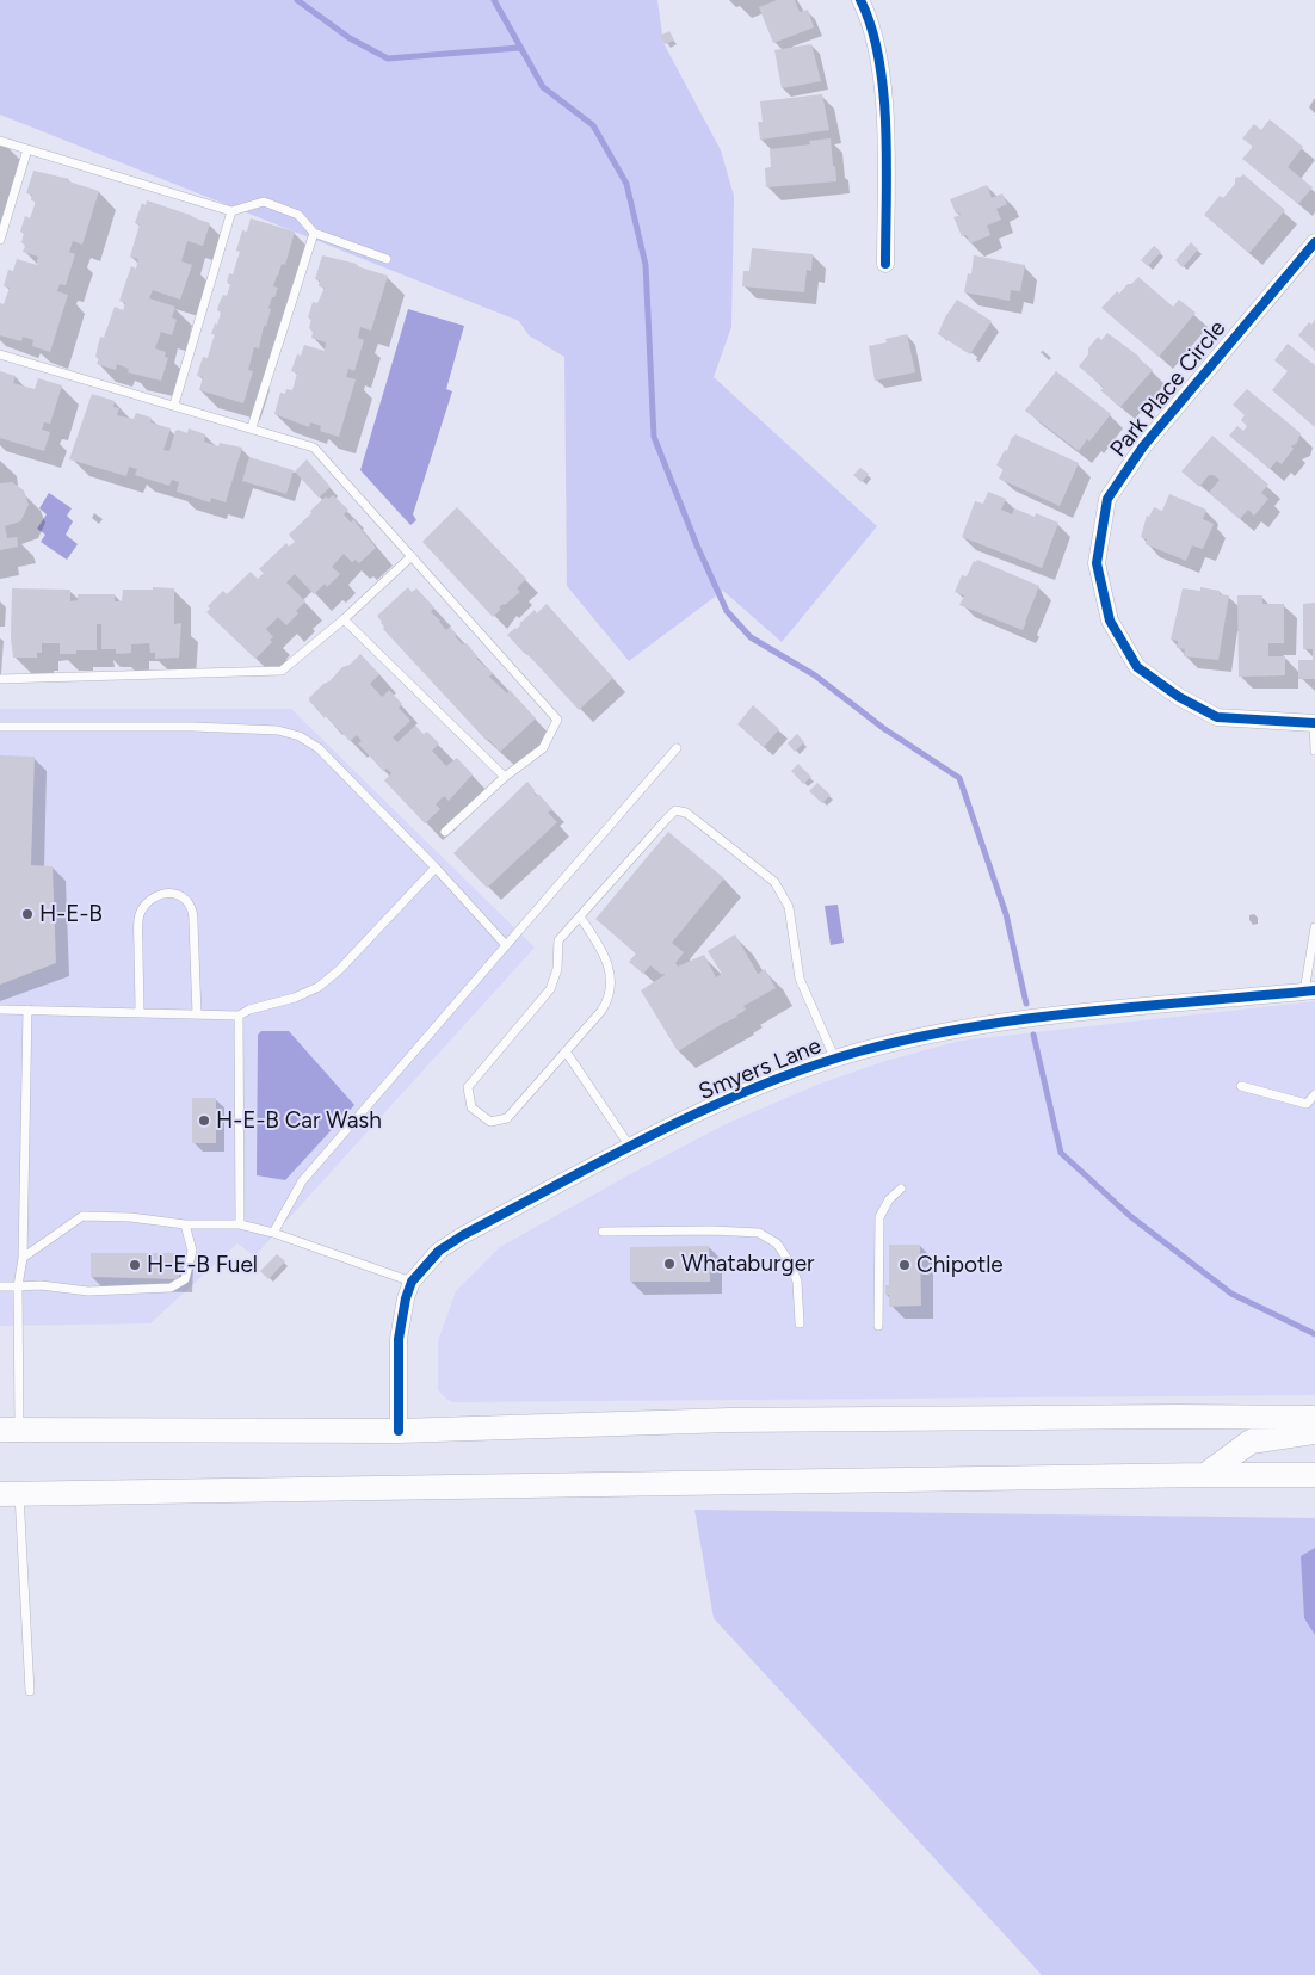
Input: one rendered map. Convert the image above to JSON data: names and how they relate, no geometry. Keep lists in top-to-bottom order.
{
  "streets": {
    "street": ["Park Place Circle", "Smyers Lane"]
  },
  "places": [
    "H-E-B",
    "H-E-B Car Wash",
    "Whataburger",
    "H-E-B Fuel",
    "Chipotle"
  ]
}
